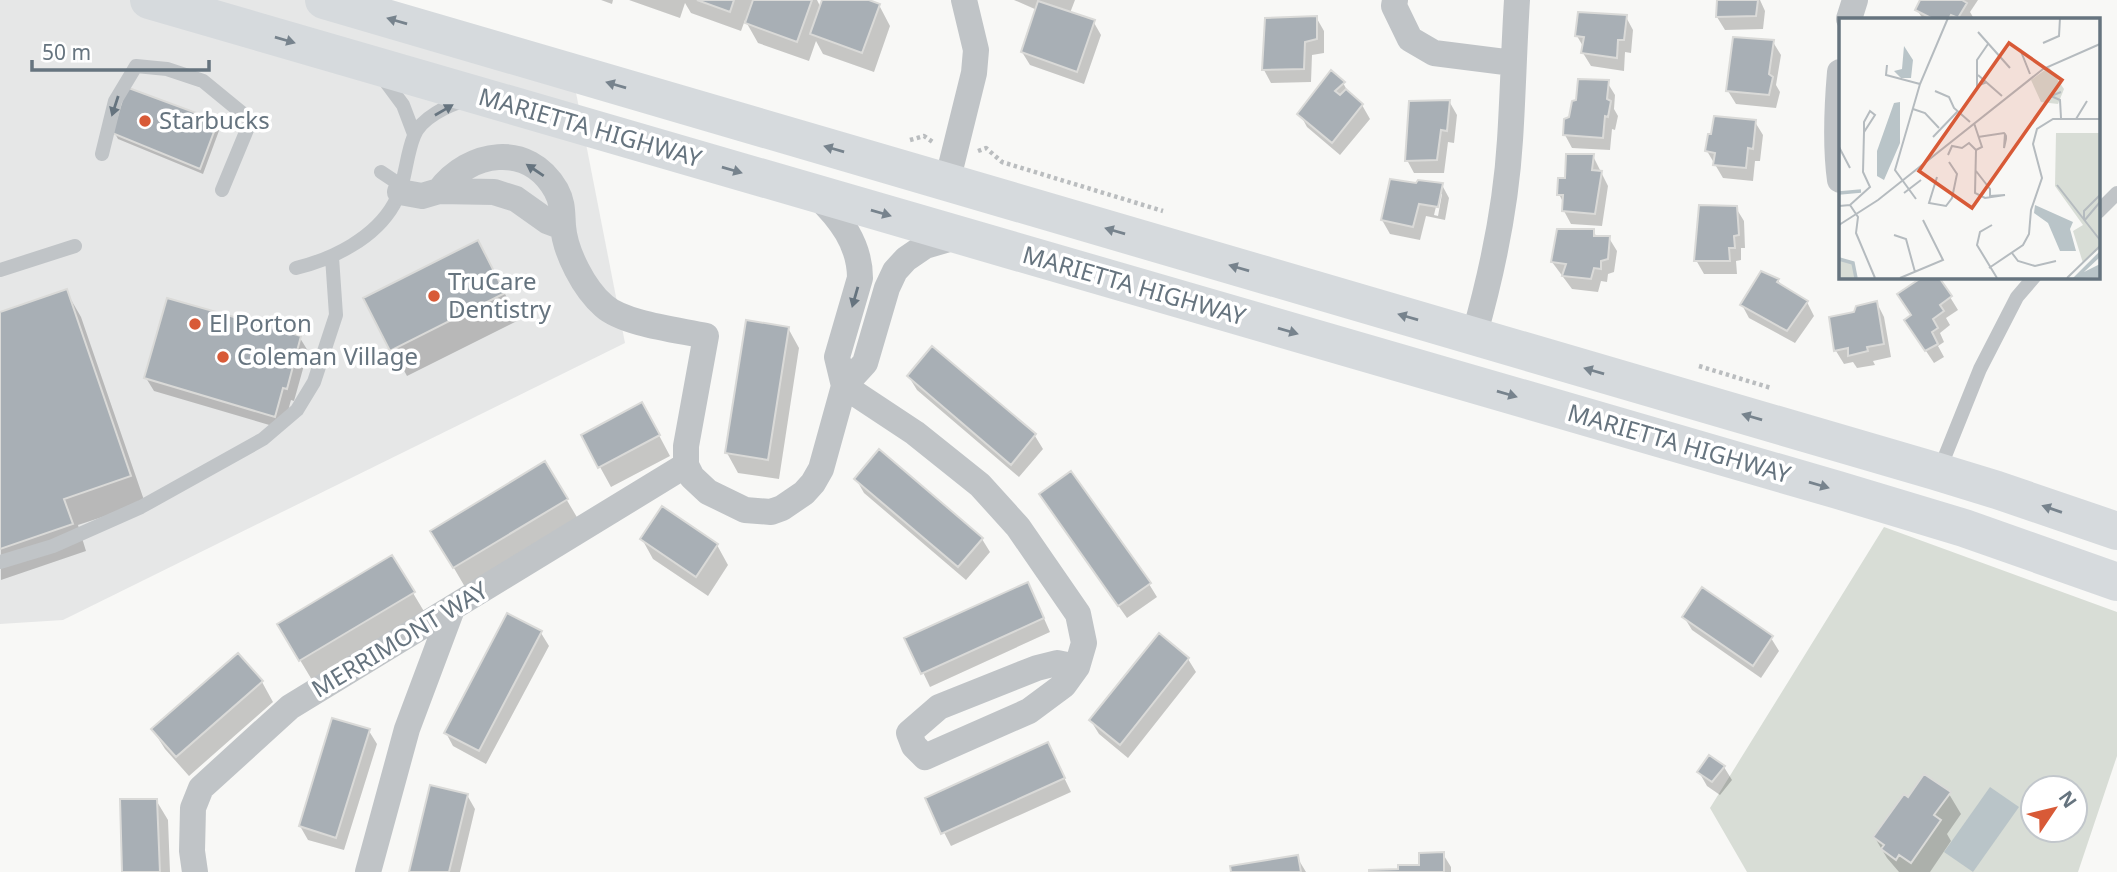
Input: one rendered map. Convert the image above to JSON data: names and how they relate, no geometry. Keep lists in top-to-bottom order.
{
  "streets": {
    "highway": ["MARIETTA HIGHWAY"],
    "street": ["MERRIMONT WAY"]
  },
  "places": [
    "Starbucks",
    "TruCare Dentistry",
    "El Porton",
    "Coleman Village"
  ],
  "scale_bar": "50 m",
  "north": "top right"
}
